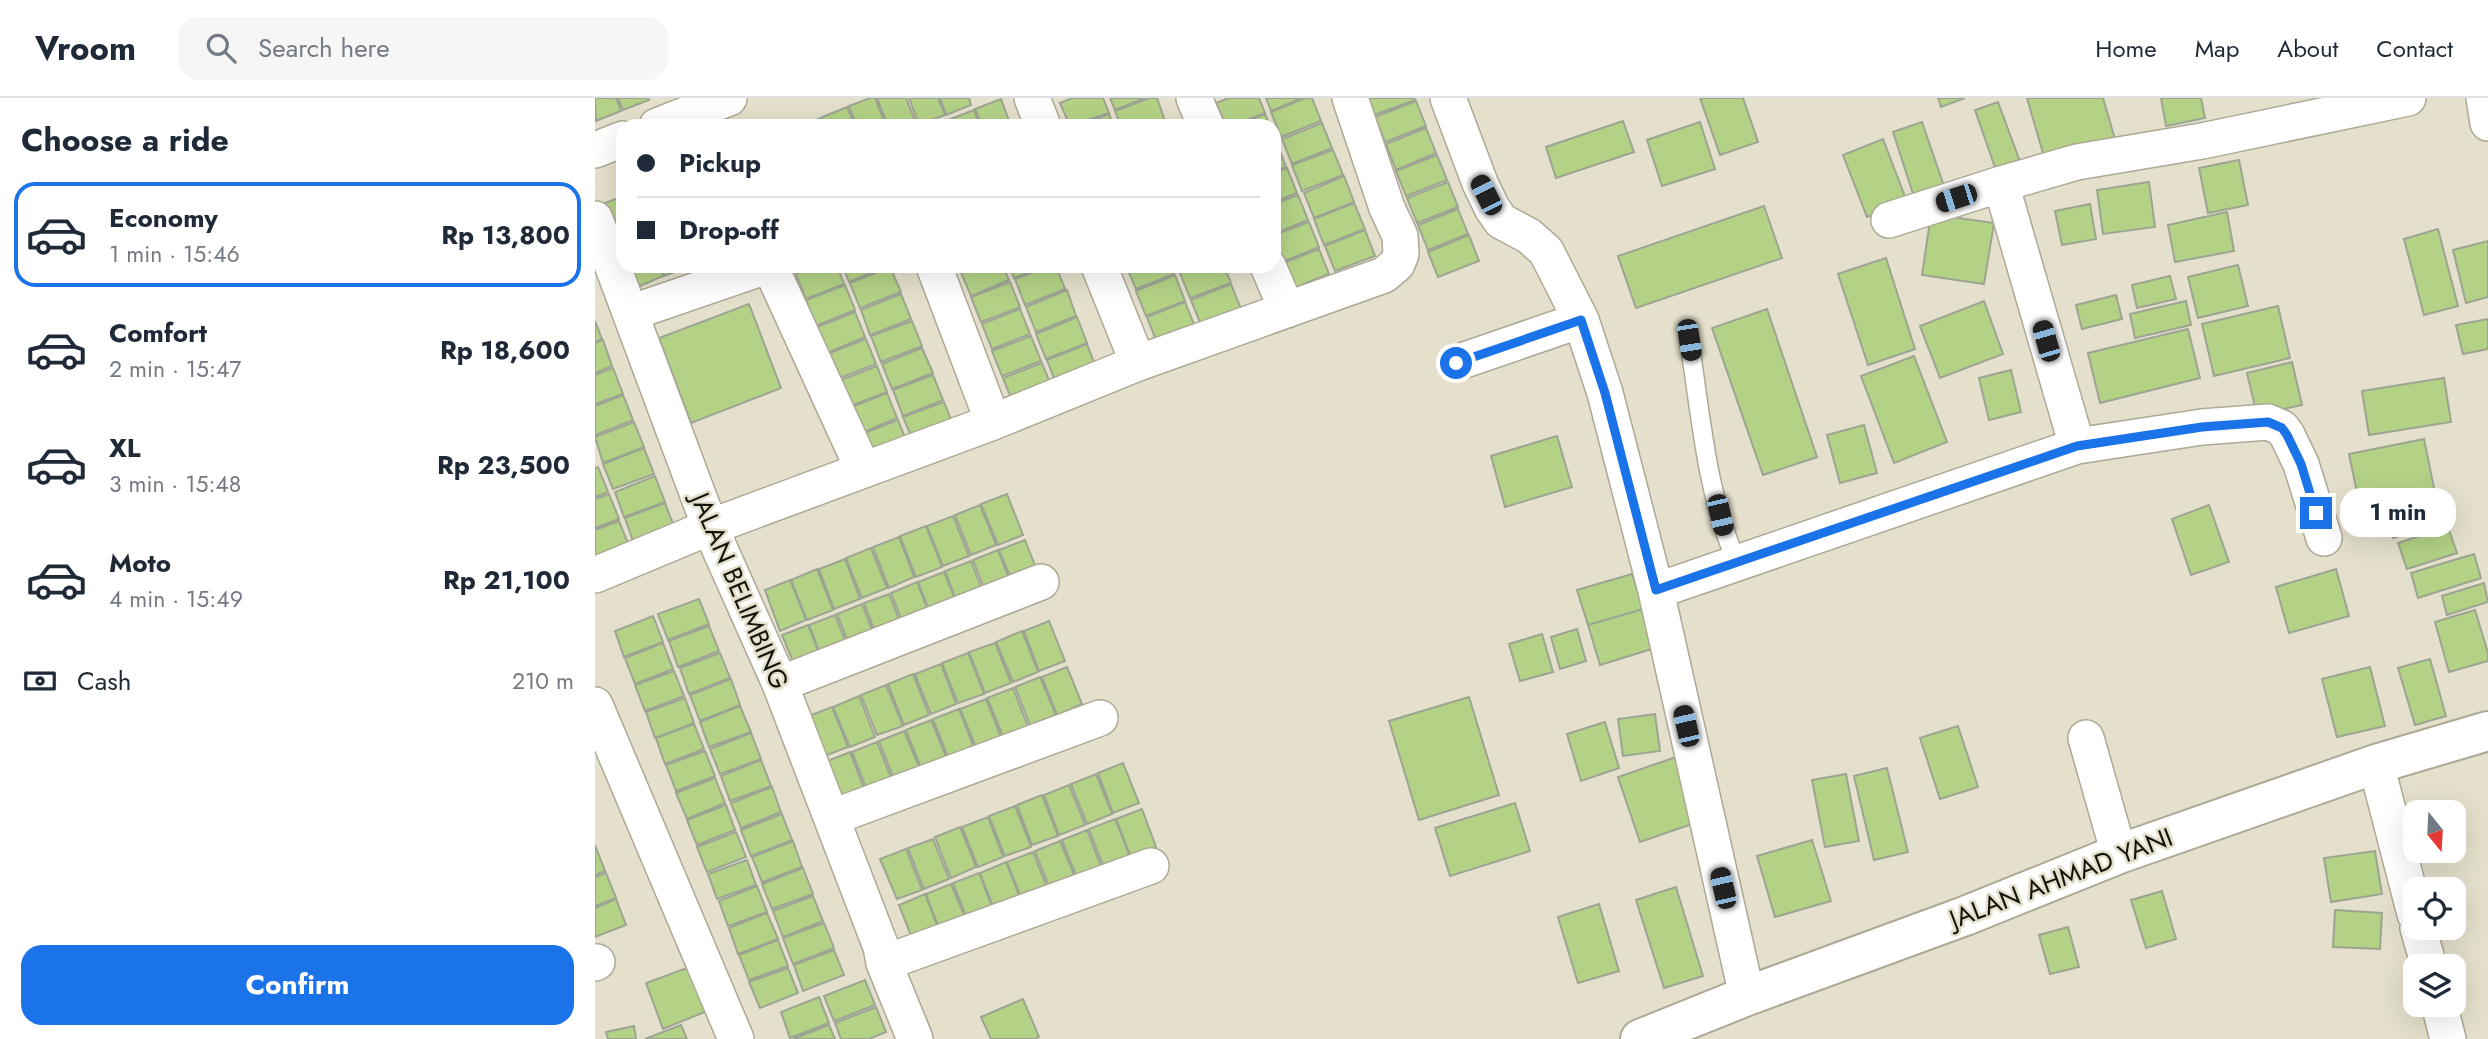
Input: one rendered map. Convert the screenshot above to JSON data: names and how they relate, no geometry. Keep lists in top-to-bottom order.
{
  "streets": {
    "street": ["JALAN BELIMBING", "JALAN AHMAD YANI"]
  },
  "north": "bottom",
  "page": {
    "header": "Vroom",
    "search": "Search here",
    "nav": [
      "Home",
      "Map",
      "About",
      "Contact"
    ],
    "heading": "Choose a ride",
    "banner": ["Pickup", "Drop-off"],
    "list": [
      {
        "name": "Economy",
        "note": "1 min · 15:46",
        "value": "Rp 13,800"
      },
      {
        "name": "Comfort",
        "note": "2 min · 15:47",
        "value": "Rp 18,600"
      },
      {
        "name": "XL",
        "note": "3 min · 15:48",
        "value": "Rp 23,500"
      },
      {
        "name": "Moto",
        "note": "4 min · 15:49",
        "value": "Rp 21,100"
      }
    ],
    "bubble": "1 min",
    "pay": ["Cash", "210 m"],
    "buttons": "Confirm"
  }
}
